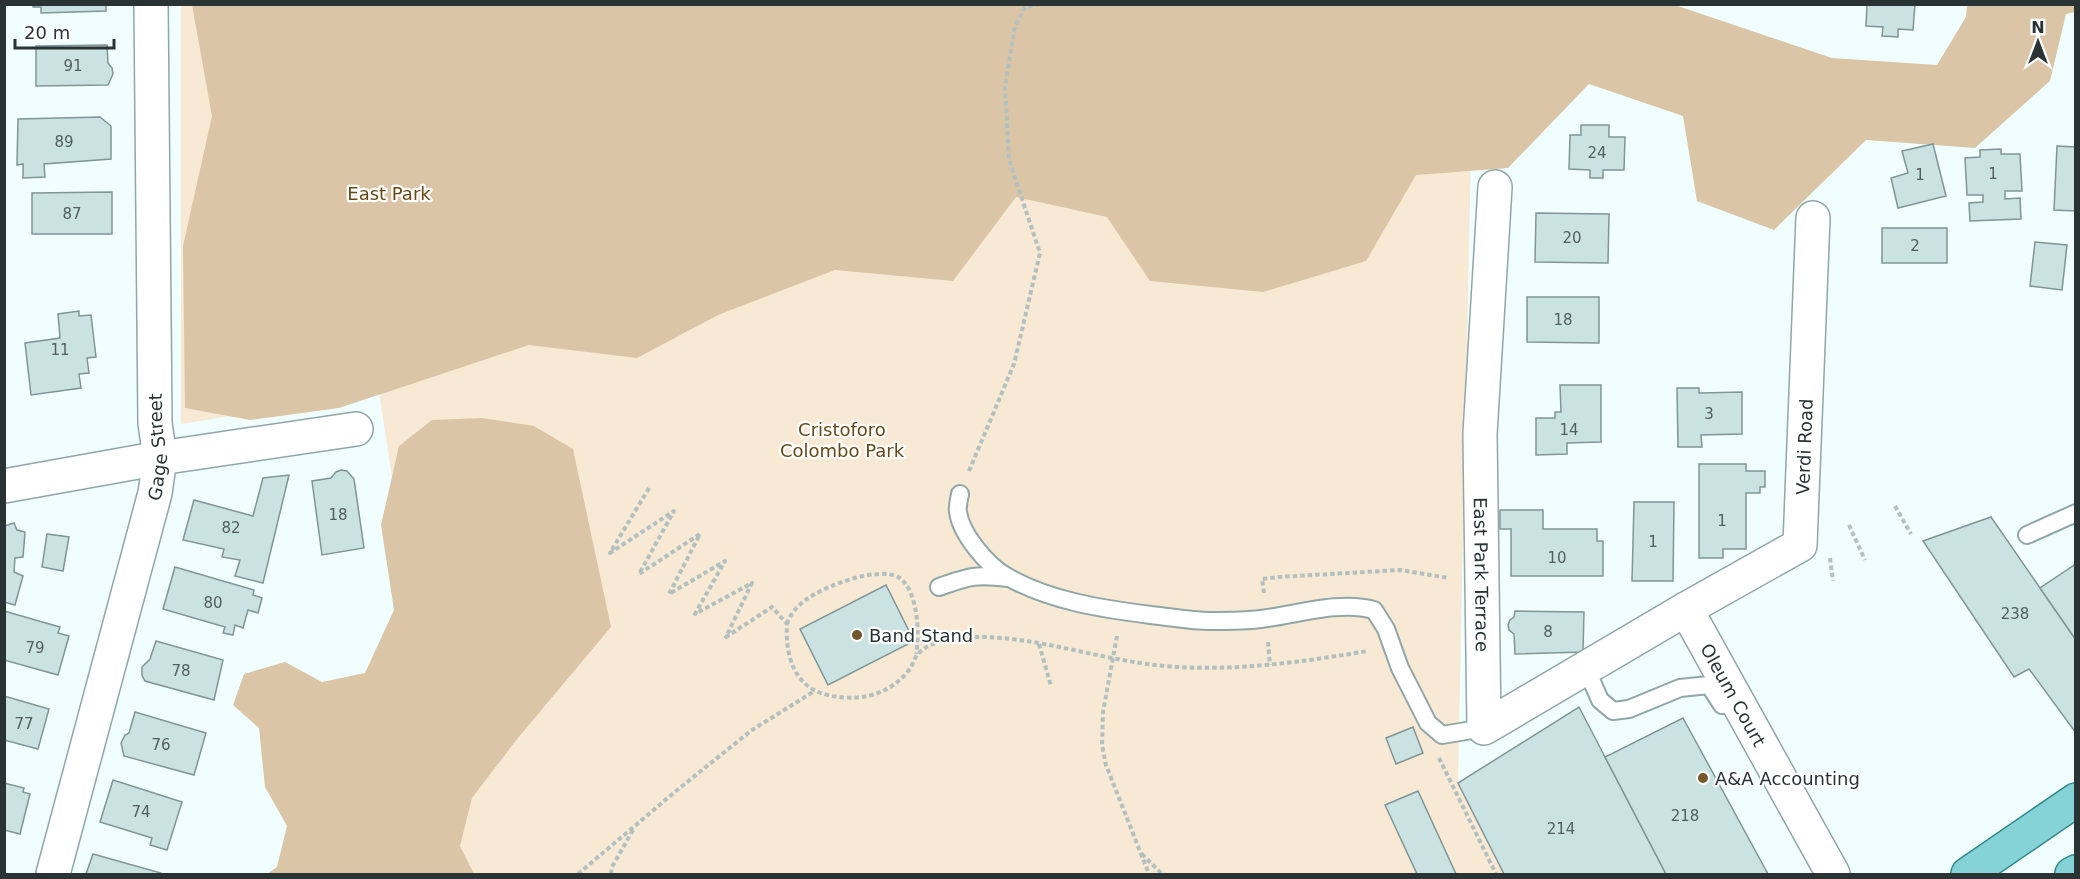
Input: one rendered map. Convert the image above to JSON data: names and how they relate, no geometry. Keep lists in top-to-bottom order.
{
  "streets": {
    "street": [
      "Gage Street",
      "Verdi Road",
      "East Park Terrace",
      "Oleum Court"
    ]
  },
  "crossings": [
    ["Verdi Road", "Oleum Court"]
  ],
  "parks": ["East Park", "Cristoforo Colombo Park"],
  "places": ["Band Stand", "A&A Accounting"],
  "house_numbers": [
    "91",
    "89",
    "24",
    "1",
    "1",
    "87",
    "20",
    "2",
    "18",
    "11",
    "3",
    "14",
    "18",
    "1",
    "82",
    "1",
    "10",
    "80",
    "238",
    "8",
    "79",
    "78",
    "77",
    "76",
    "74",
    "218",
    "214"
  ],
  "scale_bar": "20 m",
  "north": "top"
}
